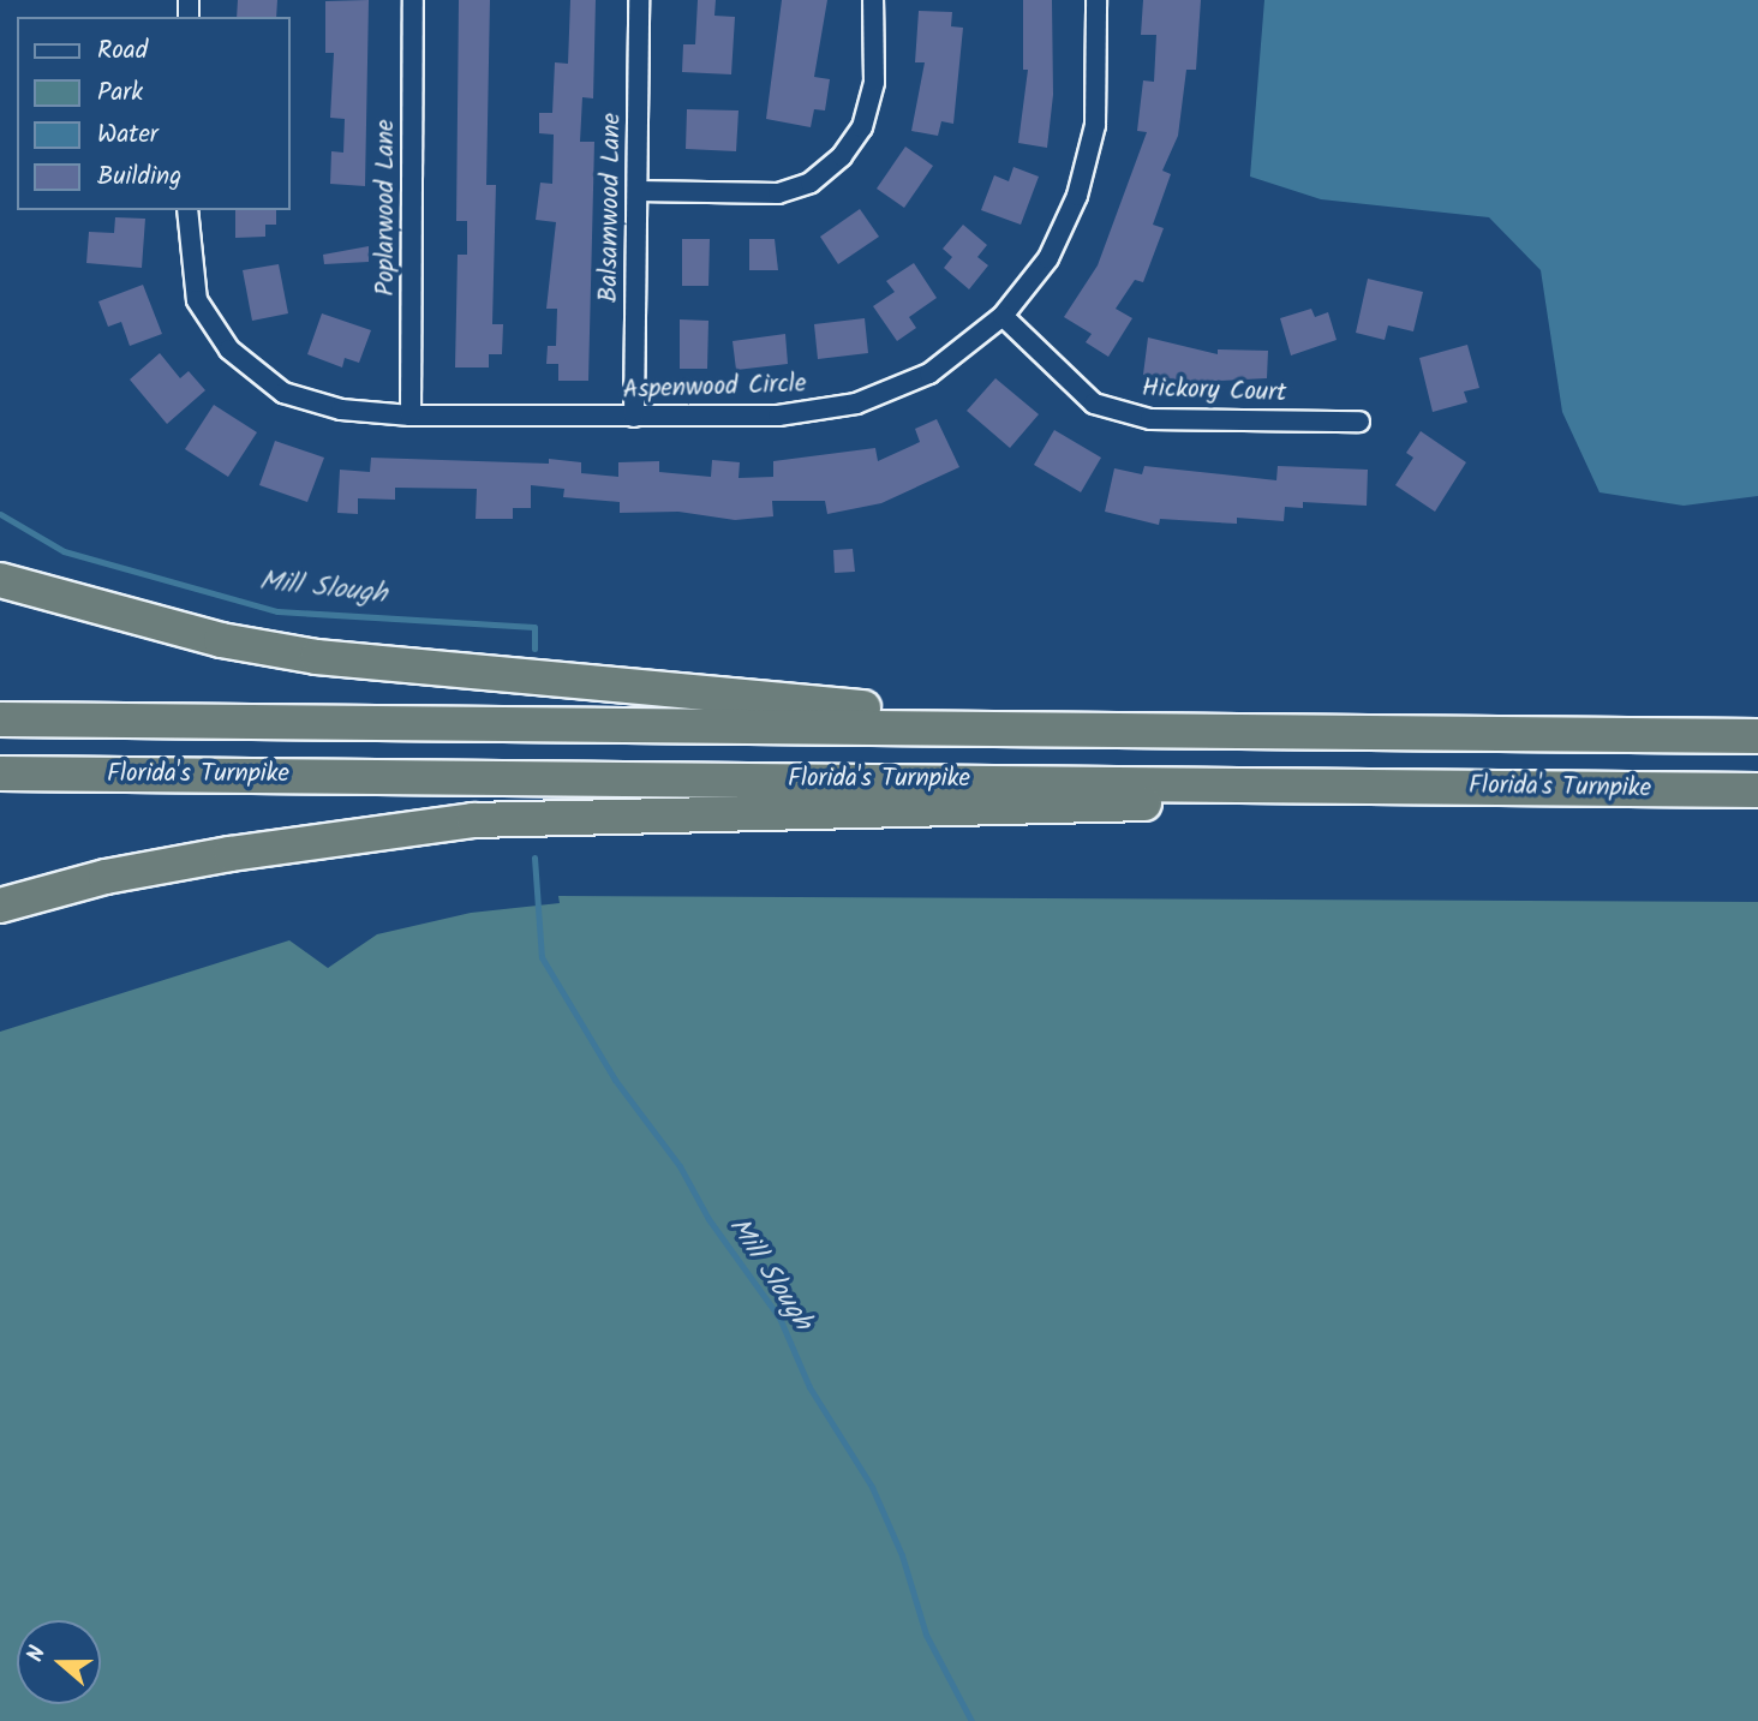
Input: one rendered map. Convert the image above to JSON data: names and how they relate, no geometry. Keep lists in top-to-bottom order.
{
  "streets": {
    "highway": ["Florida's Turnpike"],
    "street": [
      "Poplarwood Lane",
      "Balsamwood Lane",
      "Aspenwood Circle",
      "Hickory Court"
    ]
  },
  "crossings": [
    ["Poplarwood Lane", "Aspenwood Circle"],
    ["Balsamwood Lane", "Aspenwood Circle"],
    ["Aspenwood Circle", "Hickory Court"]
  ],
  "water": ["Mill Slough"],
  "legend": [
    "Road",
    "Park",
    "Water",
    "Building"
  ],
  "north": "left"
}
